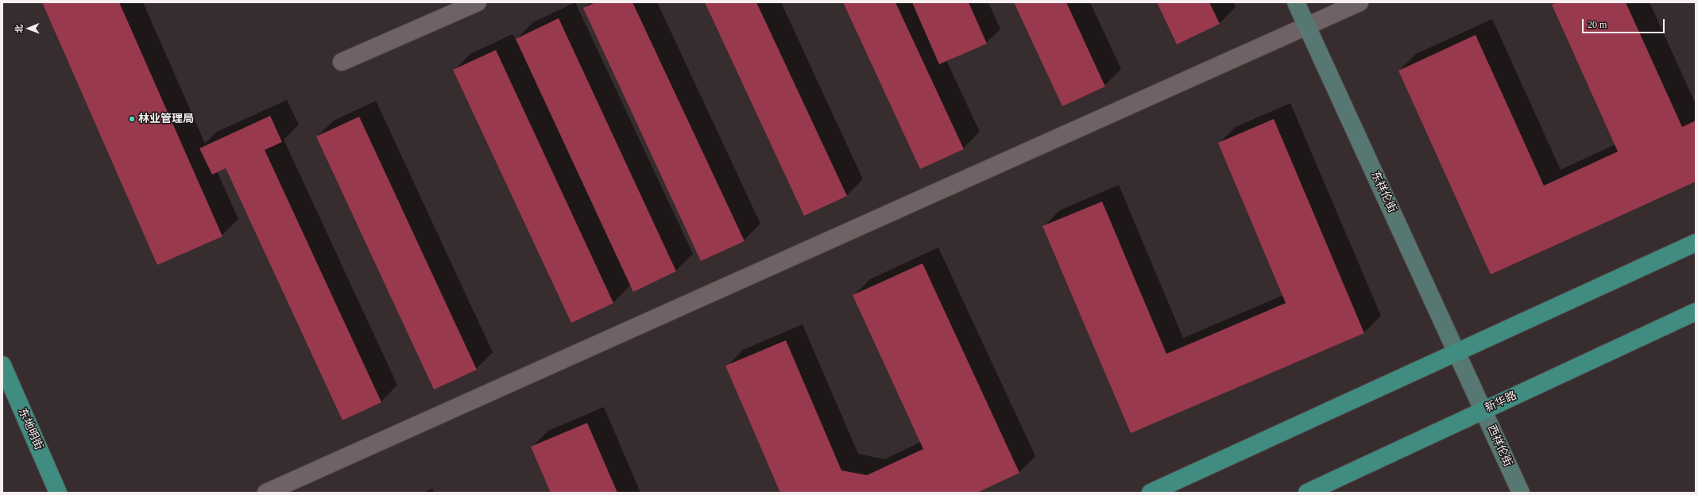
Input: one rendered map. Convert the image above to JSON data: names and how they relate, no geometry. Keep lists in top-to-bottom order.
{
  "streets": {
    "main road": ["新华路", "东地明街"],
    "street": ["东祥伦街", "西祥伦街"]
  },
  "crossings": [
    ["东祥伦街", "西祥伦街"],
    ["新华路", "西祥伦街"]
  ],
  "places": ["林业管理局"],
  "scale_bar": "20 m",
  "north": "left"
}
